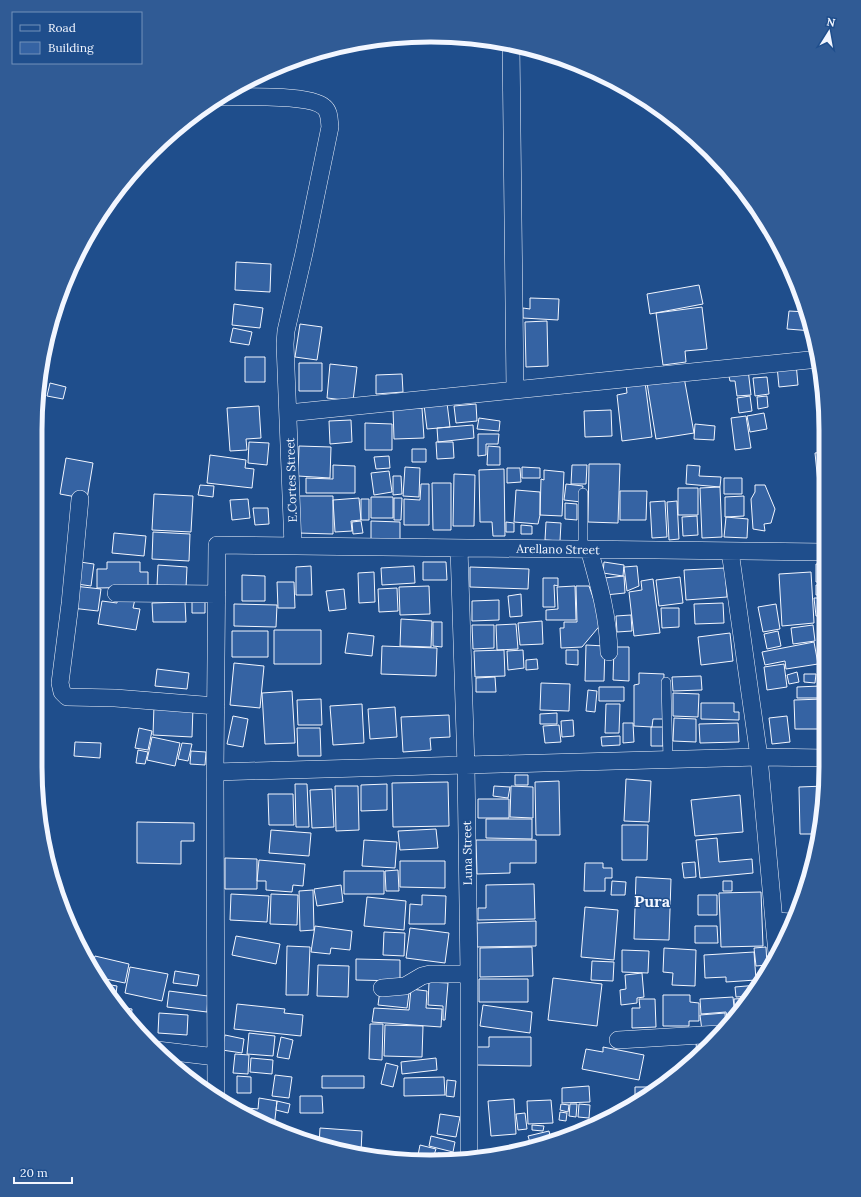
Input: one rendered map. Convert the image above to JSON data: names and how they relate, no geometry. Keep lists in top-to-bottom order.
{
  "streets": {
    "street": ["E.Cortes Street", "Arellano Street", "Luna Street"]
  },
  "crossings": [
    ["E.Cortes Street", "Arellano Street"],
    ["Arellano Street", "Luna Street"]
  ],
  "districts": ["Pura"],
  "legend": ["Road", "Building"],
  "scale_bar": "20 m",
  "north": "top"
}
